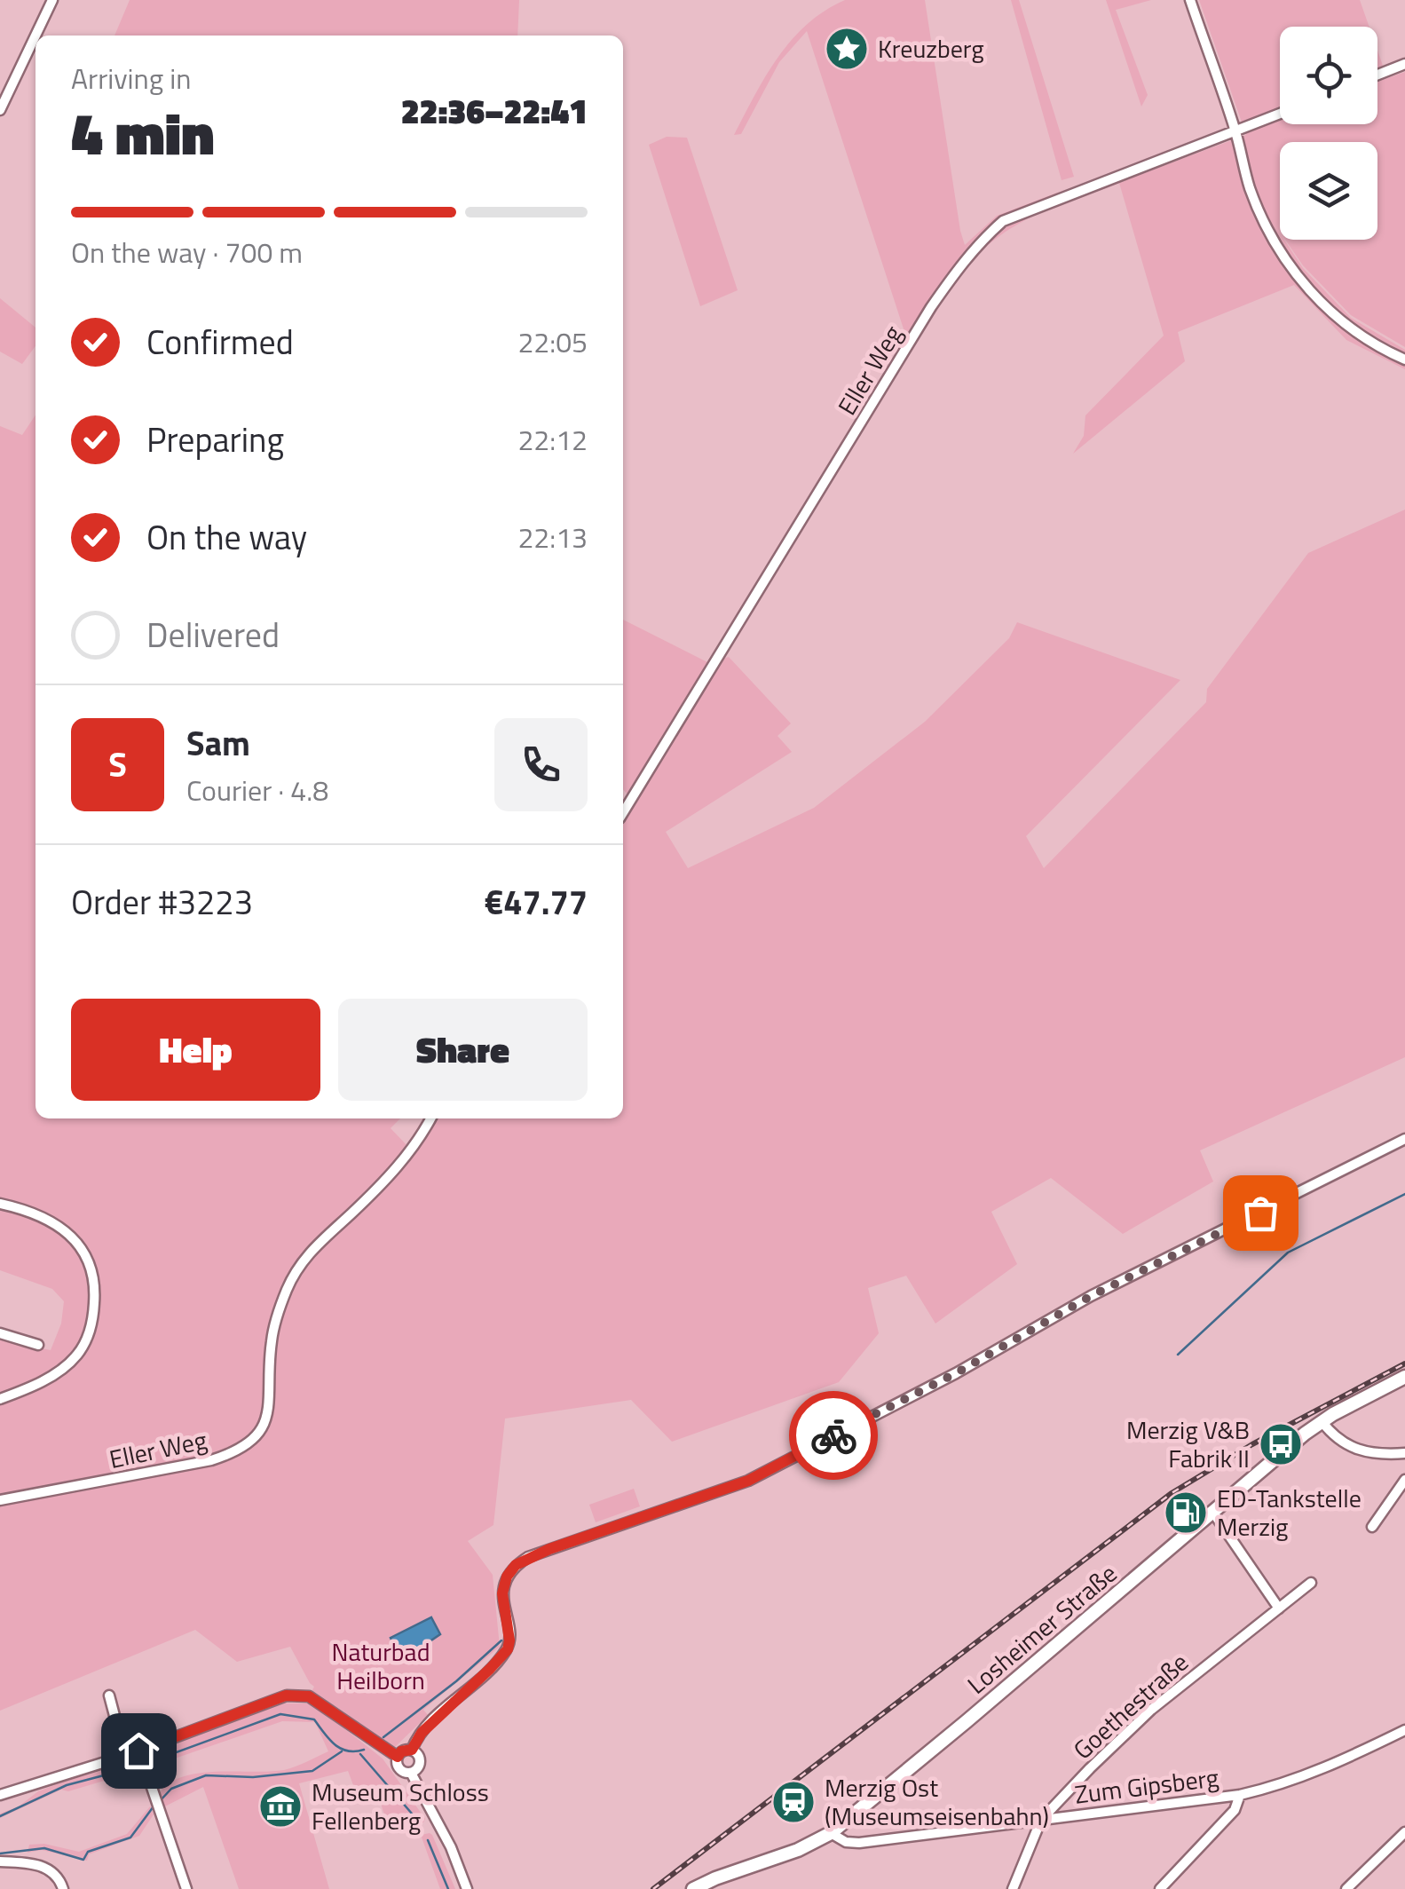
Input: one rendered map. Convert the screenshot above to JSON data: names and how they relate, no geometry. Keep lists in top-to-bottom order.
{
  "streets": {
    "main road": ["Losheimer Straße"],
    "street": ["Eller Weg", "Goethestraße", "Zum Gipsberg"]
  },
  "crossings": [
    ["Losheimer Straße", "Zum Gipsberg"],
    ["Goethestraße", "Zum Gipsberg"]
  ],
  "parks": ["Naturbad Heilborn"],
  "places": {
    "place": ["Kreuzberg"],
    "bus stop": ["Merzig V&B Fabrik II"],
    "fuel station": ["ED-Tankstelle Merzig"],
    "station": ["Merzig Ost (Museumseisenbahn)"],
    "museum": ["Museum Schloss Fellenberg"]
  },
  "page": {
    "heading": ["4 min", "Arriving in", "22:36–22:41"],
    "panel": [
      "Sam",
      "Courier · 4.8",
      "Order #3223",
      "€47.77"
    ],
    "bar": "On the way · 700 m",
    "list": [
      ["Confirmed", "22:05"],
      ["Preparing", "22:12"],
      ["On the way", "22:13"],
      "Delivered"
    ],
    "round": "S",
    "buttons": ["Help", "Share"]
  }
}
